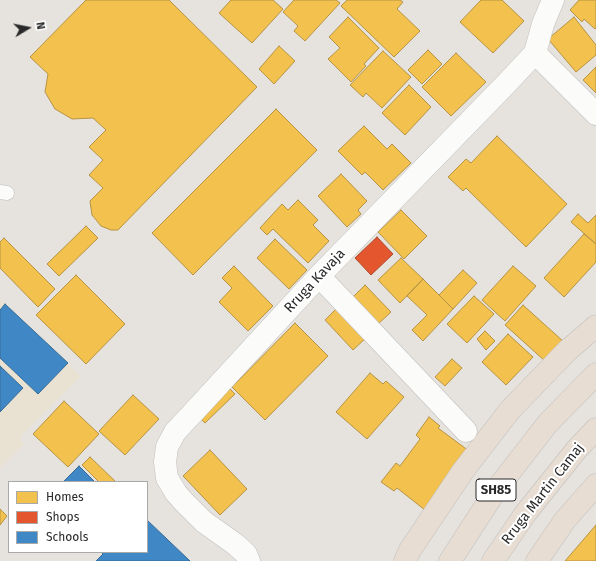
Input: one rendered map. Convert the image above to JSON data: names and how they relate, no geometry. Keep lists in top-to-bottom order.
{
  "streets": {
    "highway": ["SH85", "Rruga Martin Camaj"],
    "street": ["Rruga Kavaja"]
  },
  "legend": ["Homes", "Shops", "Schools"],
  "north": "right"
}
